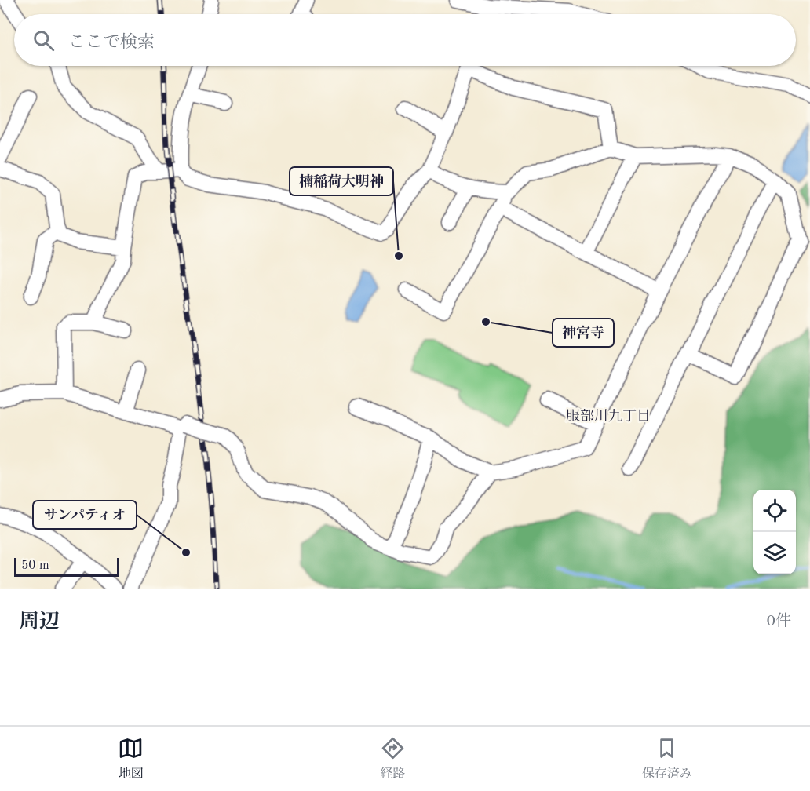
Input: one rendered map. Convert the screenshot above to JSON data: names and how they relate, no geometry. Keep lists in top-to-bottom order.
{
  "districts": ["服部川九丁目"],
  "places": ["楠稲荷大明神", "神宮寺", "サンパティオ"],
  "scale_bar": "50 m",
  "page": {
    "search": "ここで検索",
    "scale": "50 m",
    "heading": ["周辺", "0件"],
    "nav": ["地図", "経路", "保存済み"]
  }
}
